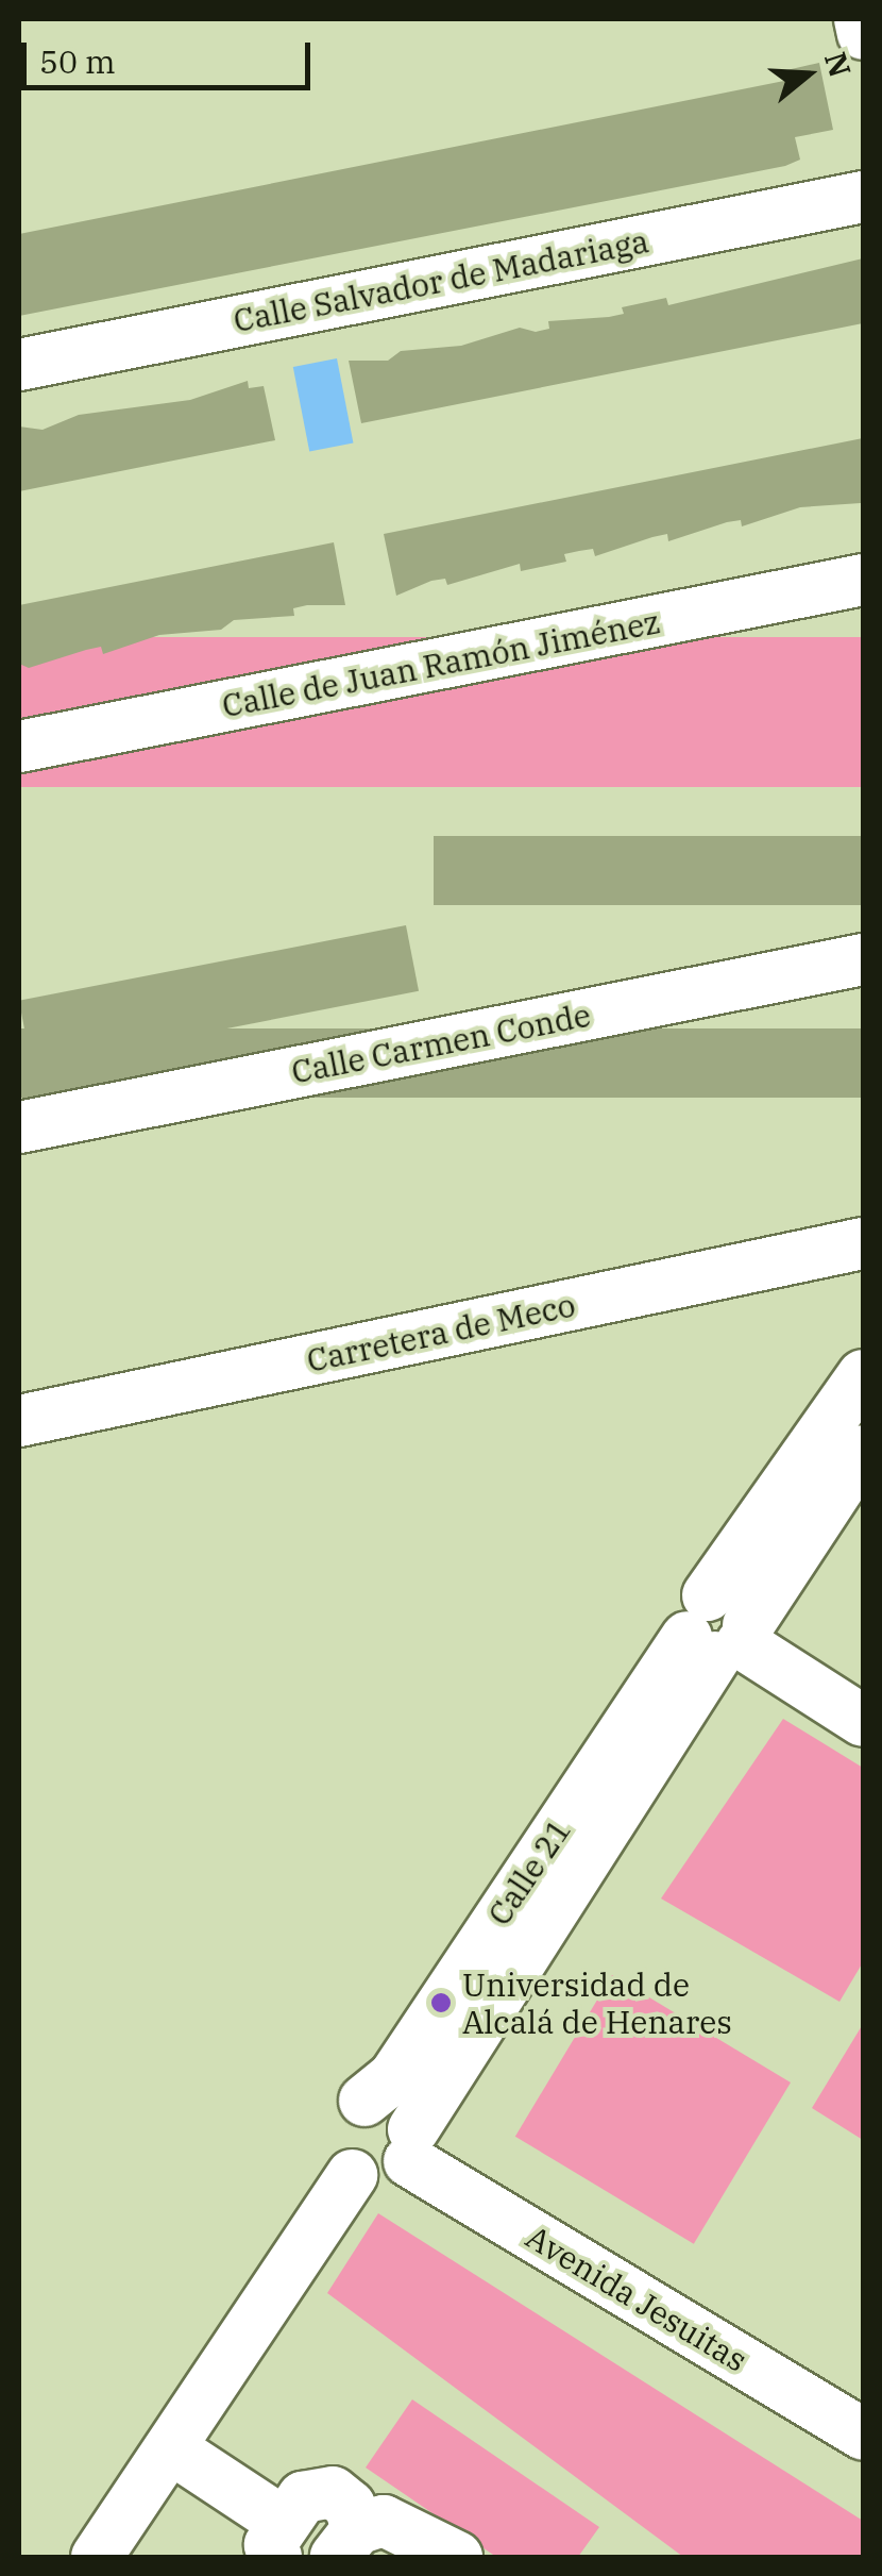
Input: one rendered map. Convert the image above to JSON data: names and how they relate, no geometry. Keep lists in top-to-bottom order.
{
  "streets": {
    "street": [
      "Calle Salvador de Madariaga",
      "Calle de Juan Ramón Jiménez",
      "Calle Carmen Conde",
      "Carretera de Meco",
      "Calle 21",
      "Avenida Jesuitas"
    ]
  },
  "crossings": [
    ["Calle 21", "Avenida Jesuitas"]
  ],
  "places": ["Universidad de Alcalá de Henares"],
  "scale_bar": "50 m",
  "north": "right"
}
